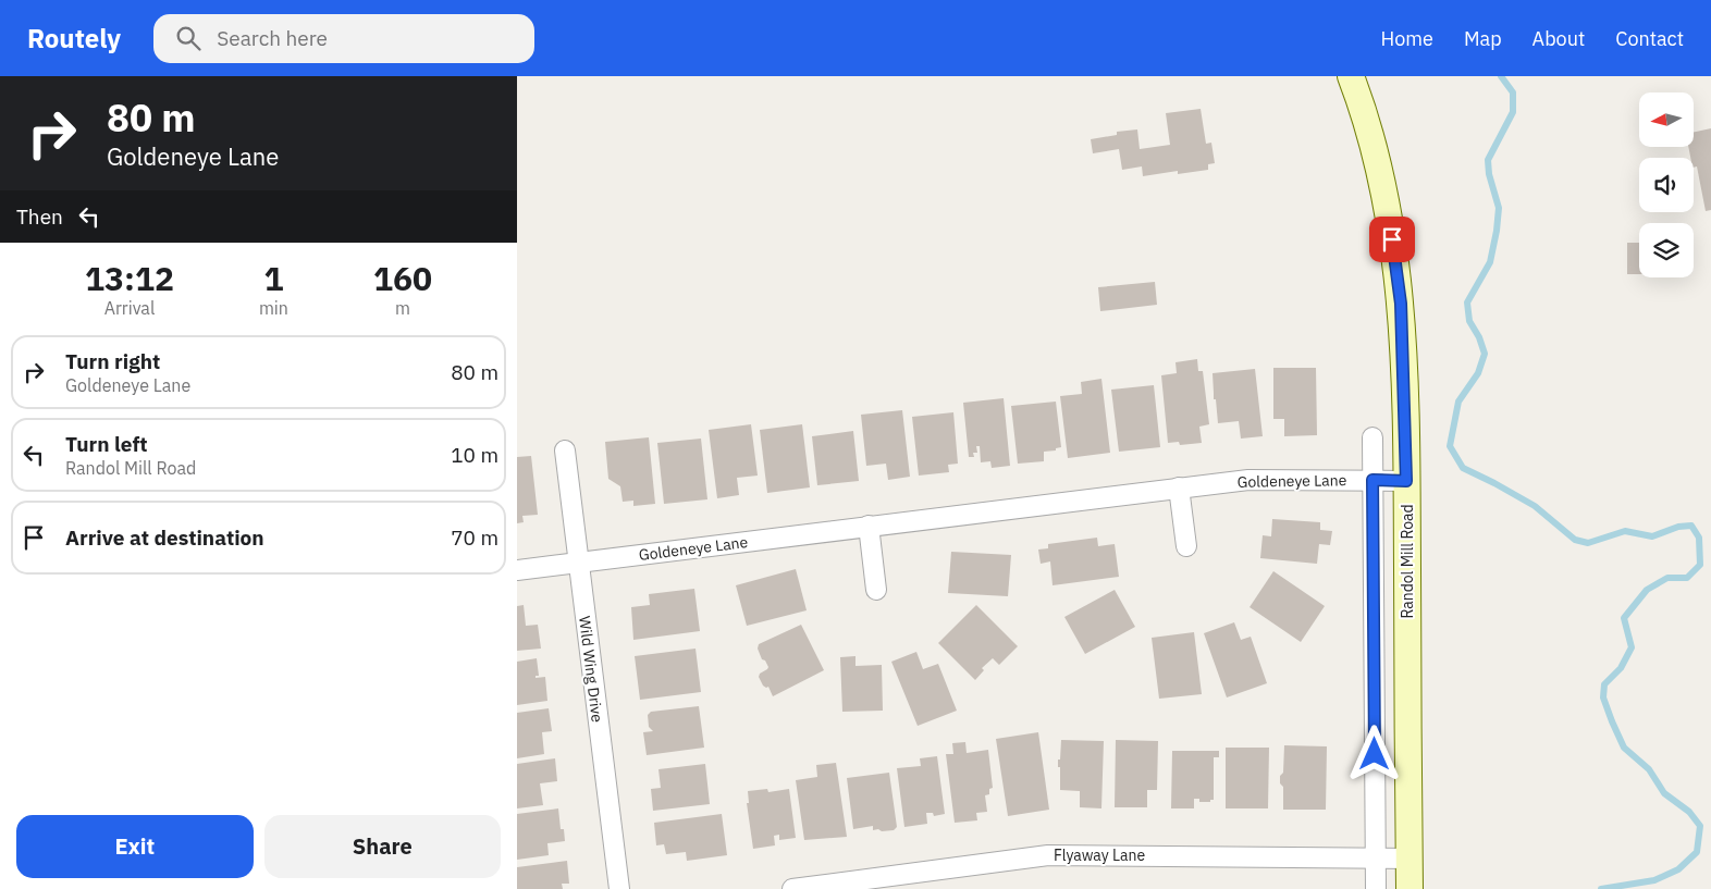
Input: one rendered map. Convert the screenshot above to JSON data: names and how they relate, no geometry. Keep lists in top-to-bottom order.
{
  "streets": {
    "main road": ["Randol Mill Road"],
    "street": ["Goldeneye Lane", "Wild Wing Drive", "Flyaway Lane"]
  },
  "crossings": [
    ["Goldeneye Lane", "Randol Mill Road"],
    ["Goldeneye Lane", "Wild Wing Drive"],
    ["Randol Mill Road", "Flyaway Lane"]
  ],
  "north": "left",
  "page": {
    "header": "Routely",
    "search": "Search here",
    "nav": [
      "Home",
      "Map",
      "About",
      "Contact"
    ],
    "turn": ["80 m", "Goldeneye Lane"],
    "then": "Then",
    "eta": [
      "13:12",
      "Arrival",
      "1",
      "min",
      "160",
      "m"
    ],
    "list": [
      {
        "name": "Turn right",
        "note": "Goldeneye Lane",
        "value": "80 m"
      },
      {
        "name": "Turn left",
        "note": "Randol Mill Road",
        "value": "10 m"
      },
      {
        "name": "Arrive at destination",
        "value": "70 m"
      }
    ],
    "buttons": ["Exit", "Share"]
  }
}
